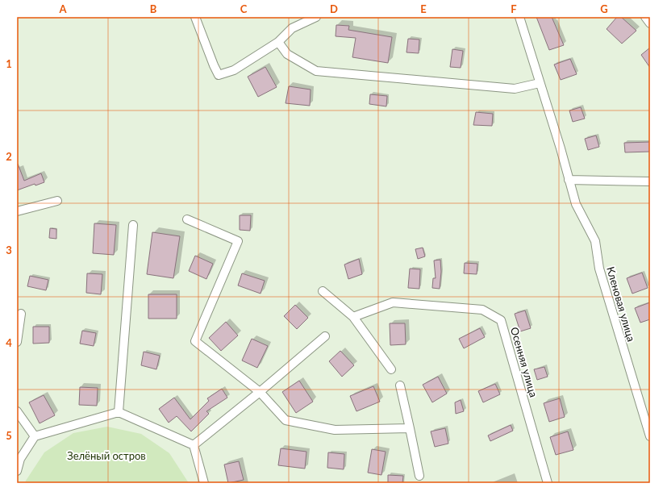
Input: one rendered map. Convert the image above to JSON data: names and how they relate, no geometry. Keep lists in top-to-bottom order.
{
  "streets": {
    "street": ["Кленовая улица", "Осенняя улица"]
  },
  "parks": ["Зелёный остров"],
  "grid": {
    "columns": [
      "A",
      "B",
      "C",
      "D",
      "E",
      "F",
      "G"
    ],
    "rows": [
      "1",
      "2",
      "3",
      "4",
      "5"
    ]
  }
}
